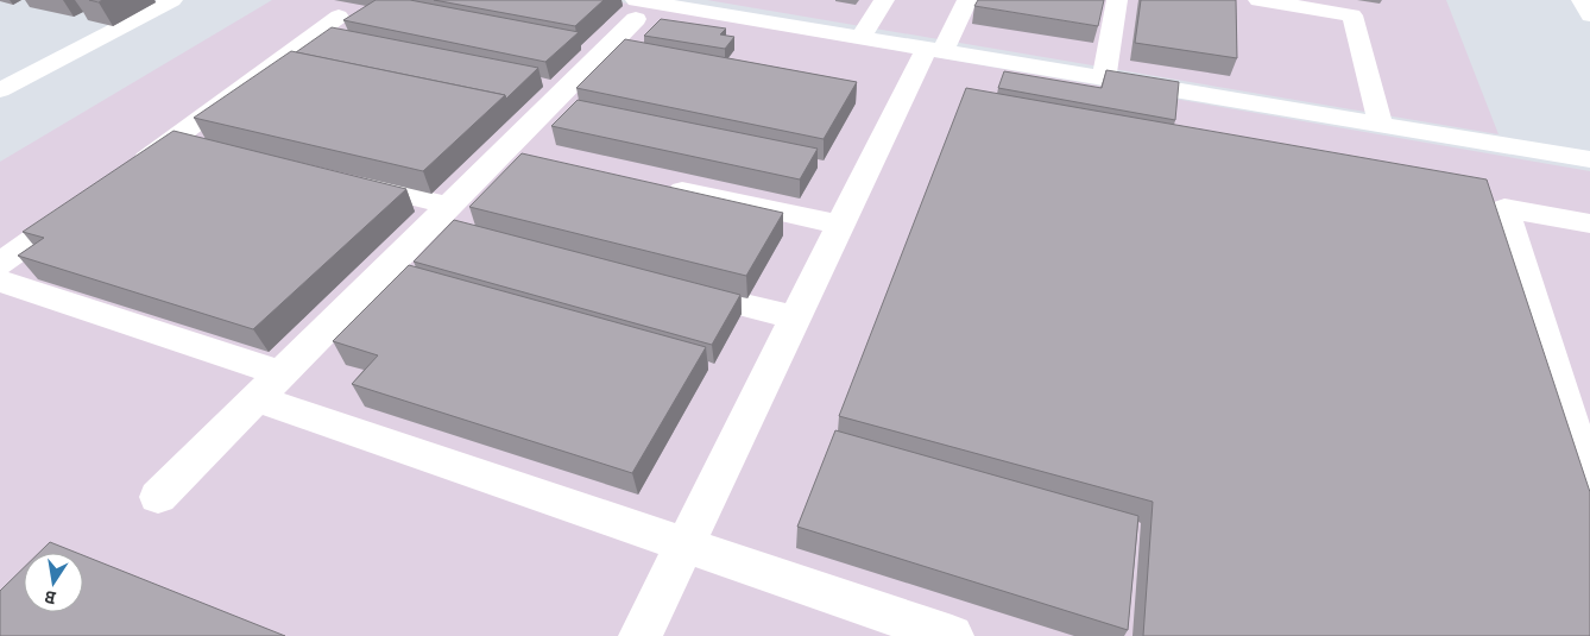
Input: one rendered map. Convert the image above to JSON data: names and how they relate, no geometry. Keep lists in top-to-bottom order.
{
  "north": "bottom"
}
